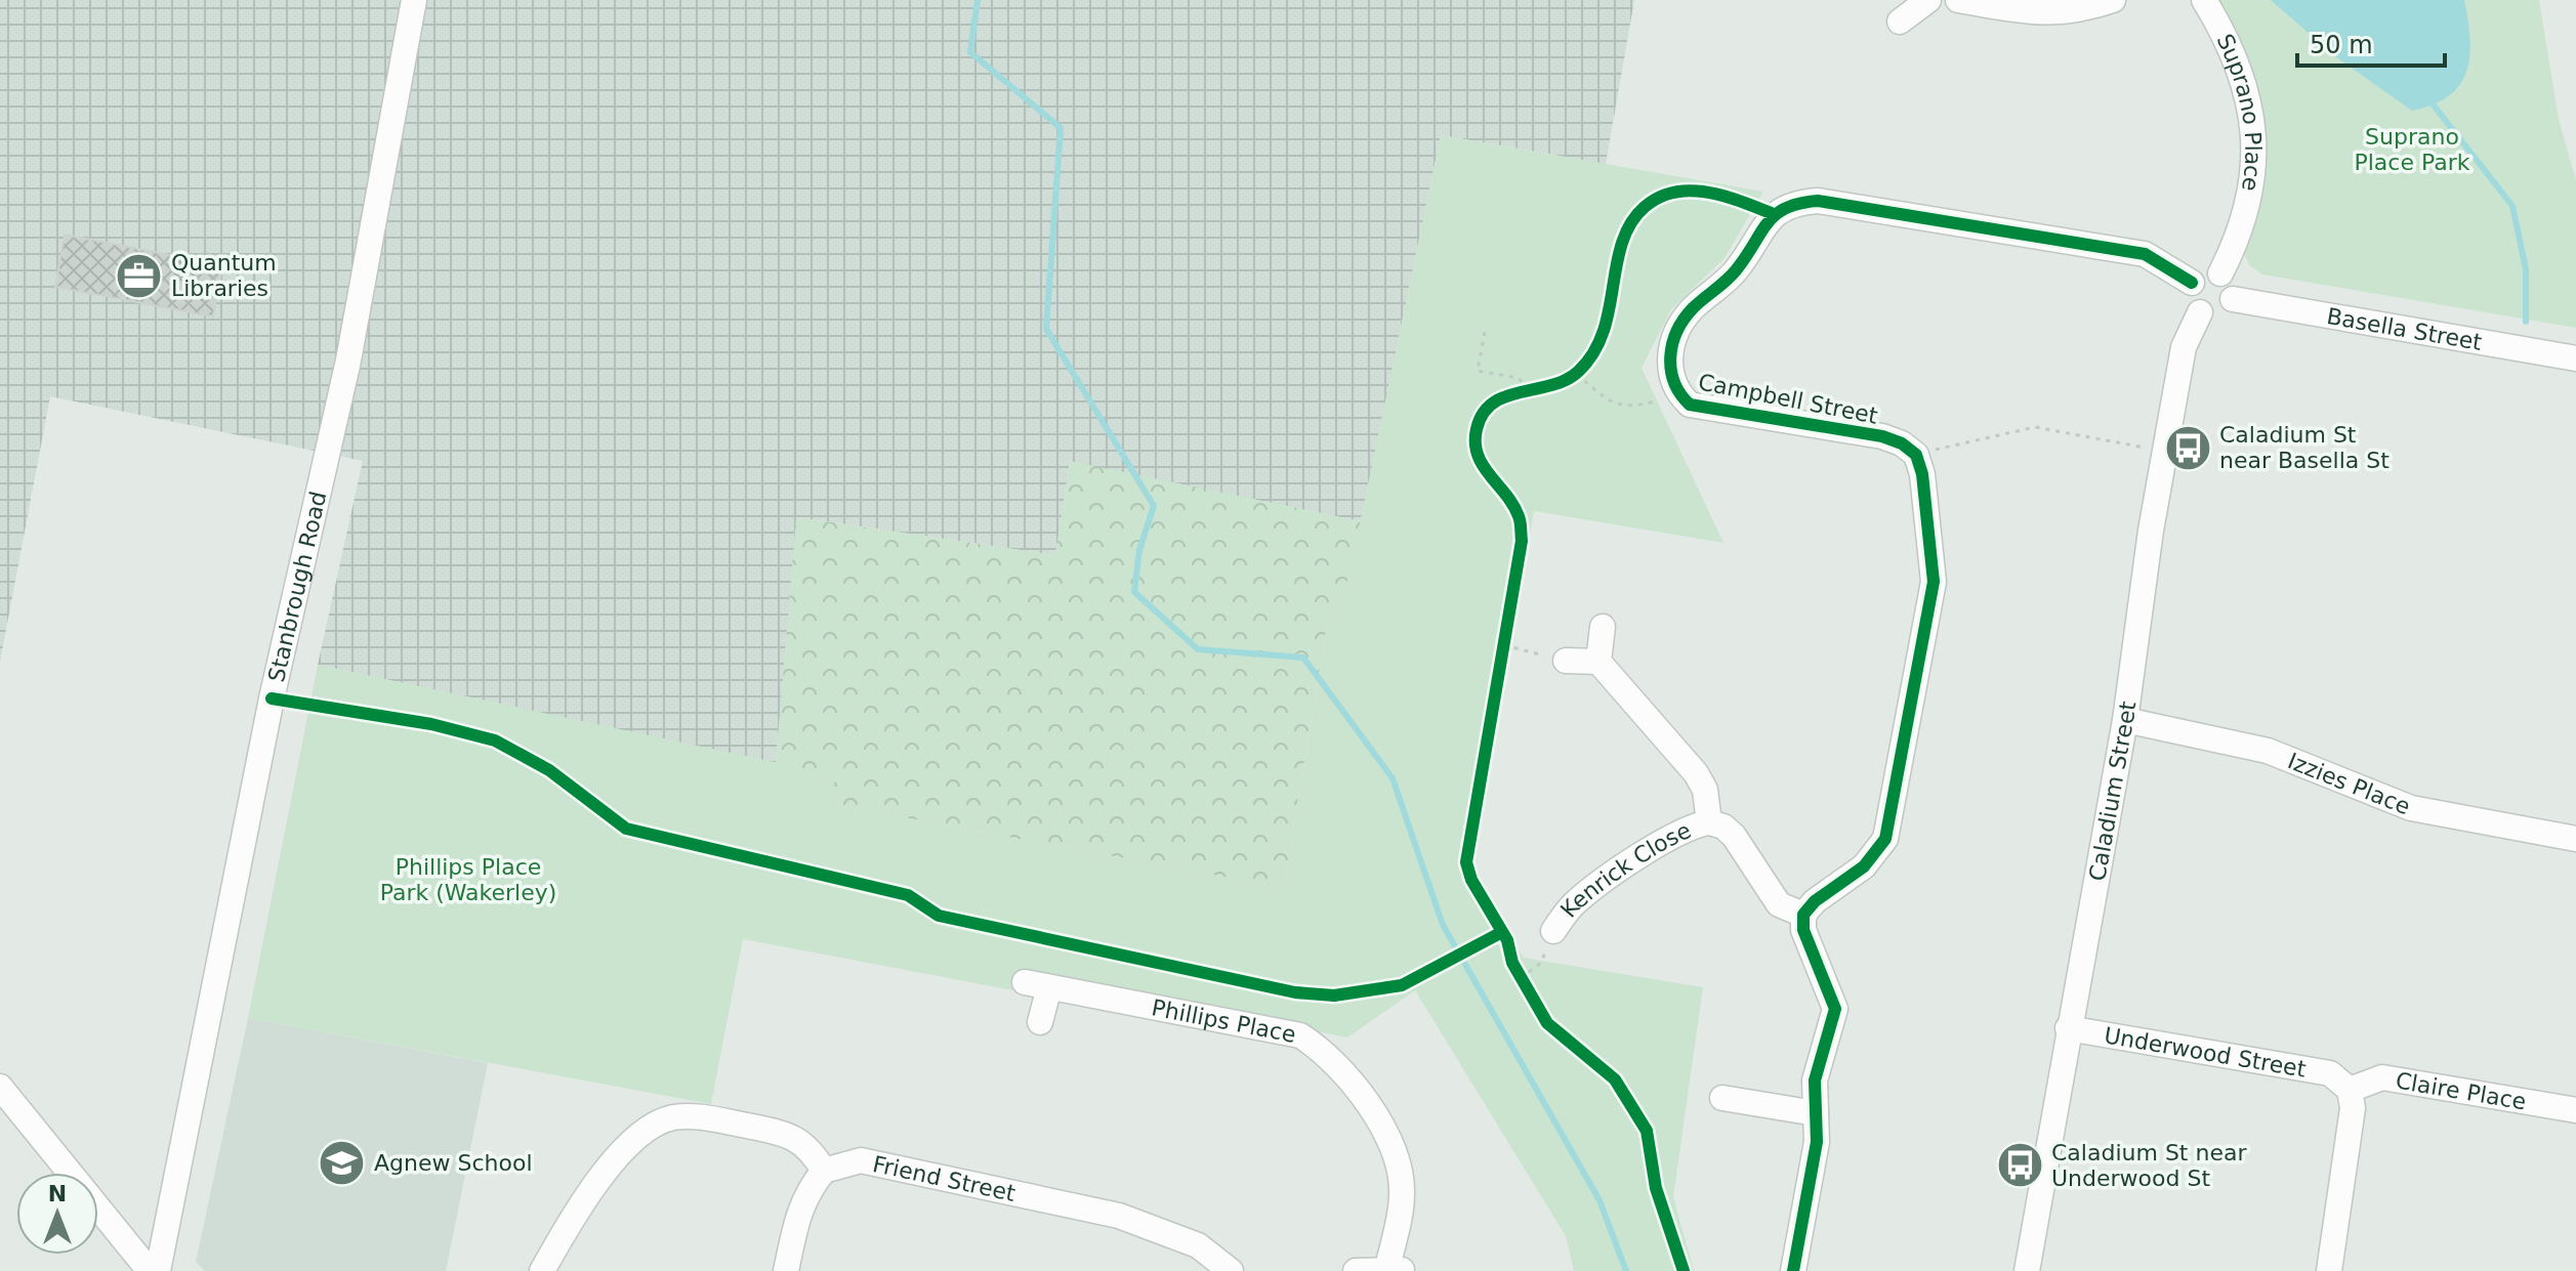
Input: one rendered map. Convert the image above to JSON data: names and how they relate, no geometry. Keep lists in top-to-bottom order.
{
  "streets": {
    "street": [
      "Suprano Place",
      "Basella Street",
      "Campbell Street",
      "Stanbrough Road",
      "Izzies Place",
      "Caladium Street",
      "Kenrick Close",
      "Phillips Place",
      "Underwood Street",
      "Claire Place",
      "Friend Street"
    ]
  },
  "crossings": [
    ["Suprano Place", "Basella Street"],
    ["Suprano Place", "Campbell Street"],
    ["Suprano Place", "Caladium Street"],
    ["Basella Street", "Campbell Street"],
    ["Basella Street", "Caladium Street"],
    ["Campbell Street", "Caladium Street"],
    ["Izzies Place", "Caladium Street"],
    ["Caladium Street", "Underwood Street"],
    ["Underwood Street", "Claire Place"]
  ],
  "parks": ["Suprano Place Park", "Phillips Place Park (Wakerley)"],
  "places": {
    "office": ["Quantum Libraries"],
    "bus stop": ["Caladium St near Basella St", "Caladium St near Underwood St"],
    "school or university": ["Agnew School"]
  },
  "scale_bar": "50 m",
  "north": "top"
}
